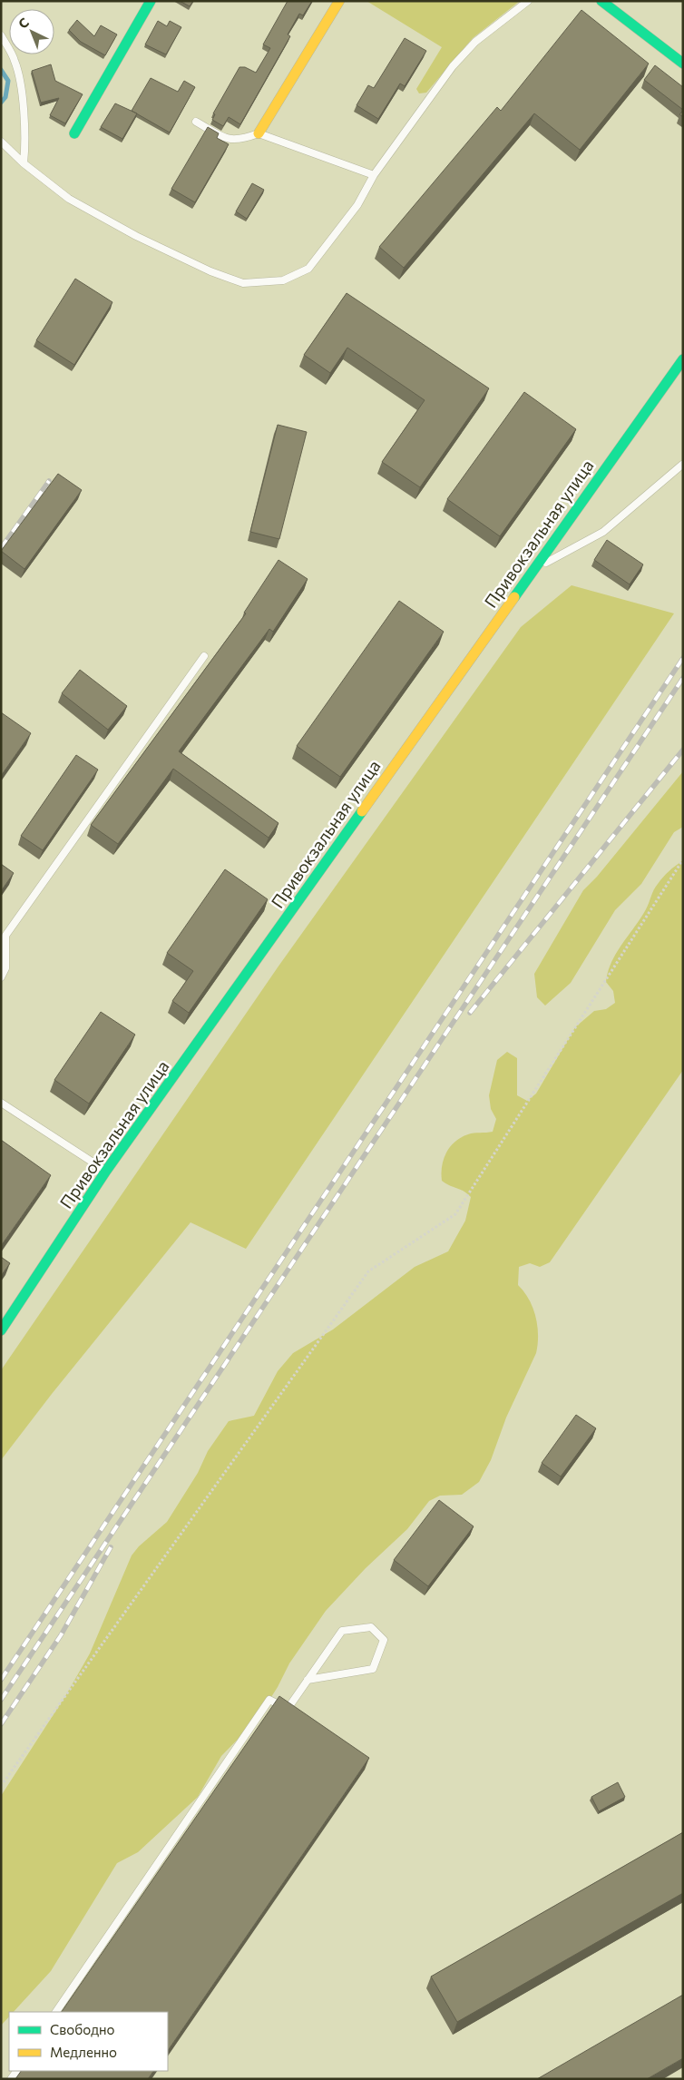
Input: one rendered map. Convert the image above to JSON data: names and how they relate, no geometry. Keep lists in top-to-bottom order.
{
  "streets": {
    "street": ["Привокзальная улица"]
  },
  "legend": ["Свободно", "Медленно"],
  "north": "top left"
}
